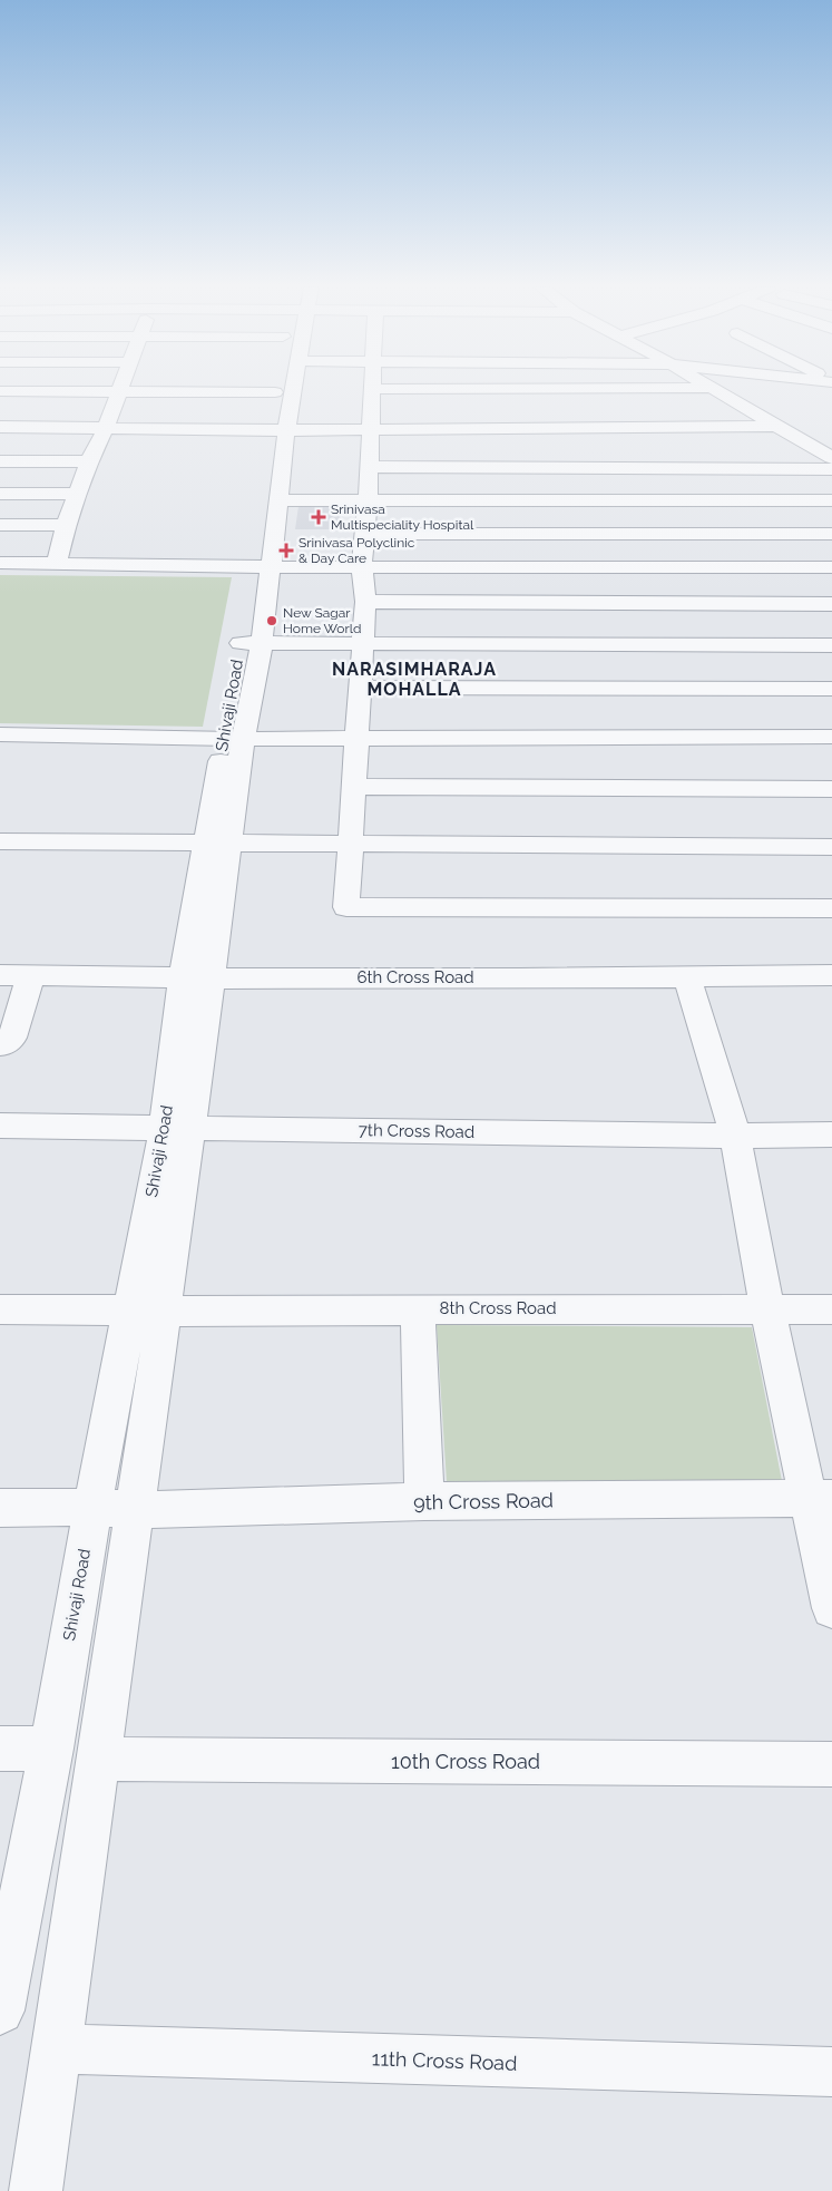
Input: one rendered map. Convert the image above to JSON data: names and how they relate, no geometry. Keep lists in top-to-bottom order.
{
  "streets": {
    "street": [
      "Shivaji Road",
      "6th Cross Road",
      "7th Cross Road",
      "8th Cross Road",
      "9th Cross Road",
      "10th Cross Road",
      "11th Cross Road"
    ]
  },
  "crossings": [
    ["Shivaji Road", "8th Cross Road"],
    ["Shivaji Road", "9th Cross Road"]
  ],
  "districts": ["NARASIMHARAJA MOHALLA"],
  "places": {
    "health": ["Srinivasa Multispeciality Hospital", "Srinivasa Polyclinic & Day Care"],
    "other": ["New Sagar Home World"]
  }
}
